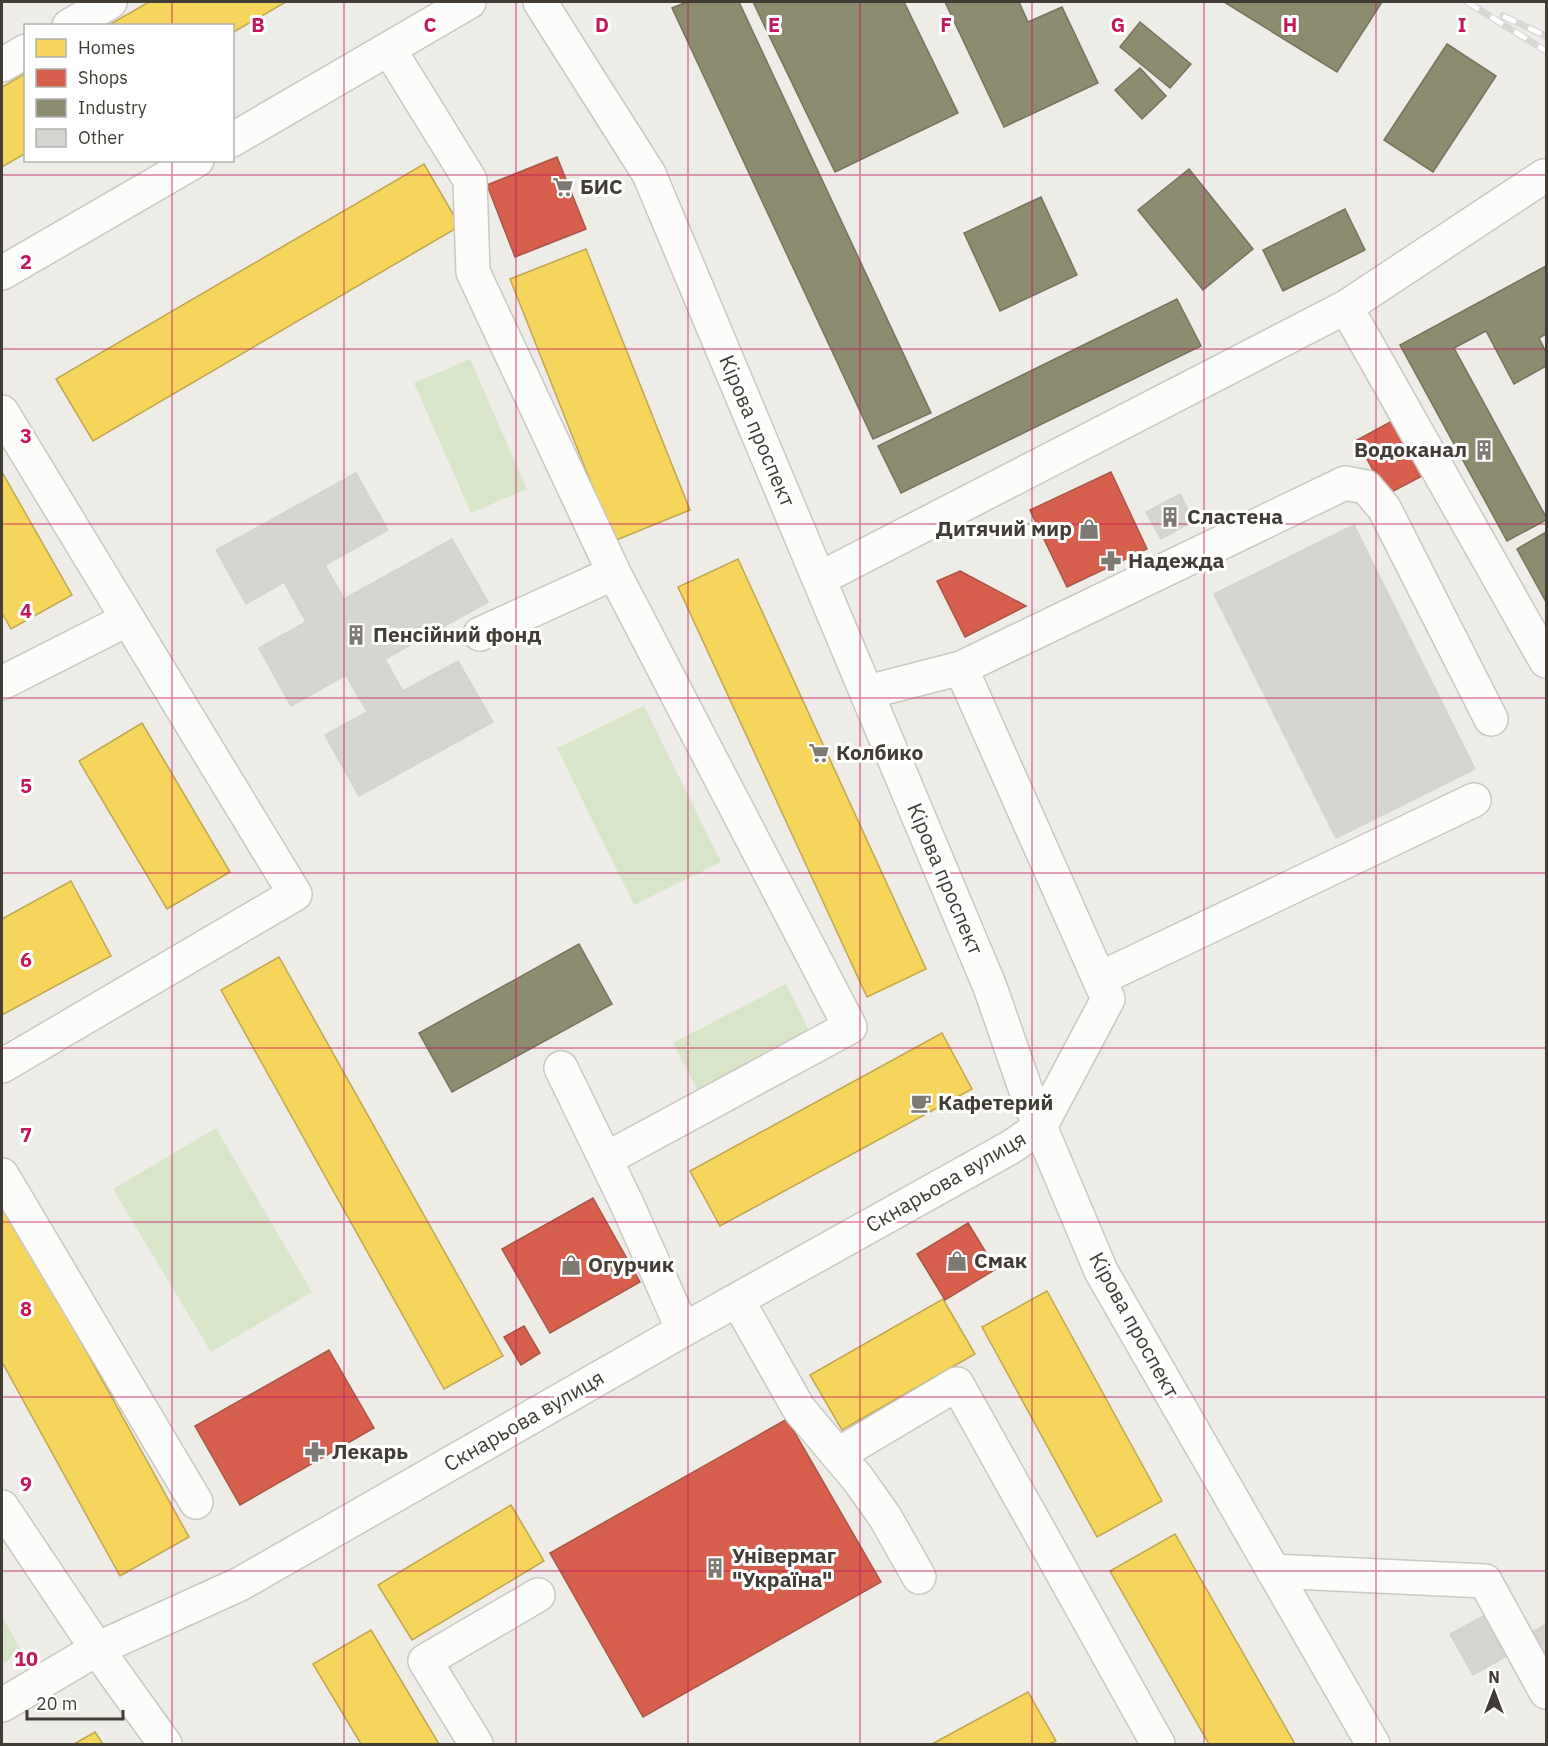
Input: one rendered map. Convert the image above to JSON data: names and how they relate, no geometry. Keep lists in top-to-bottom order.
{
  "streets": {
    "street": ["Кірова проспект", "Скнарьова вулиця"]
  },
  "crossings": [
    ["Кірова проспект", "Скнарьова вулиця"]
  ],
  "places": {
    "supermarket": ["БИС", "Колбико"],
    "building": [
      "Водоканал",
      "Сластена",
      "Пенсійний фонд",
      "Універмаг \"Україна\""
    ],
    "shop": ["Дитячий мир", "Смак", "Огурчик"],
    "pharmacy": ["Надежда", "Лекарь"],
    "cafe": ["Кафетерий"]
  },
  "legend": [
    "Homes",
    "Shops",
    "Industry",
    "Other"
  ],
  "scale_bar": "20 m",
  "north": "top",
  "grid": {
    "columns": [
      "B",
      "C",
      "D",
      "E",
      "F",
      "G",
      "H",
      "I"
    ],
    "rows": [
      "2",
      "3",
      "4",
      "5",
      "6",
      "7",
      "8",
      "9",
      "10"
    ]
  }
}
